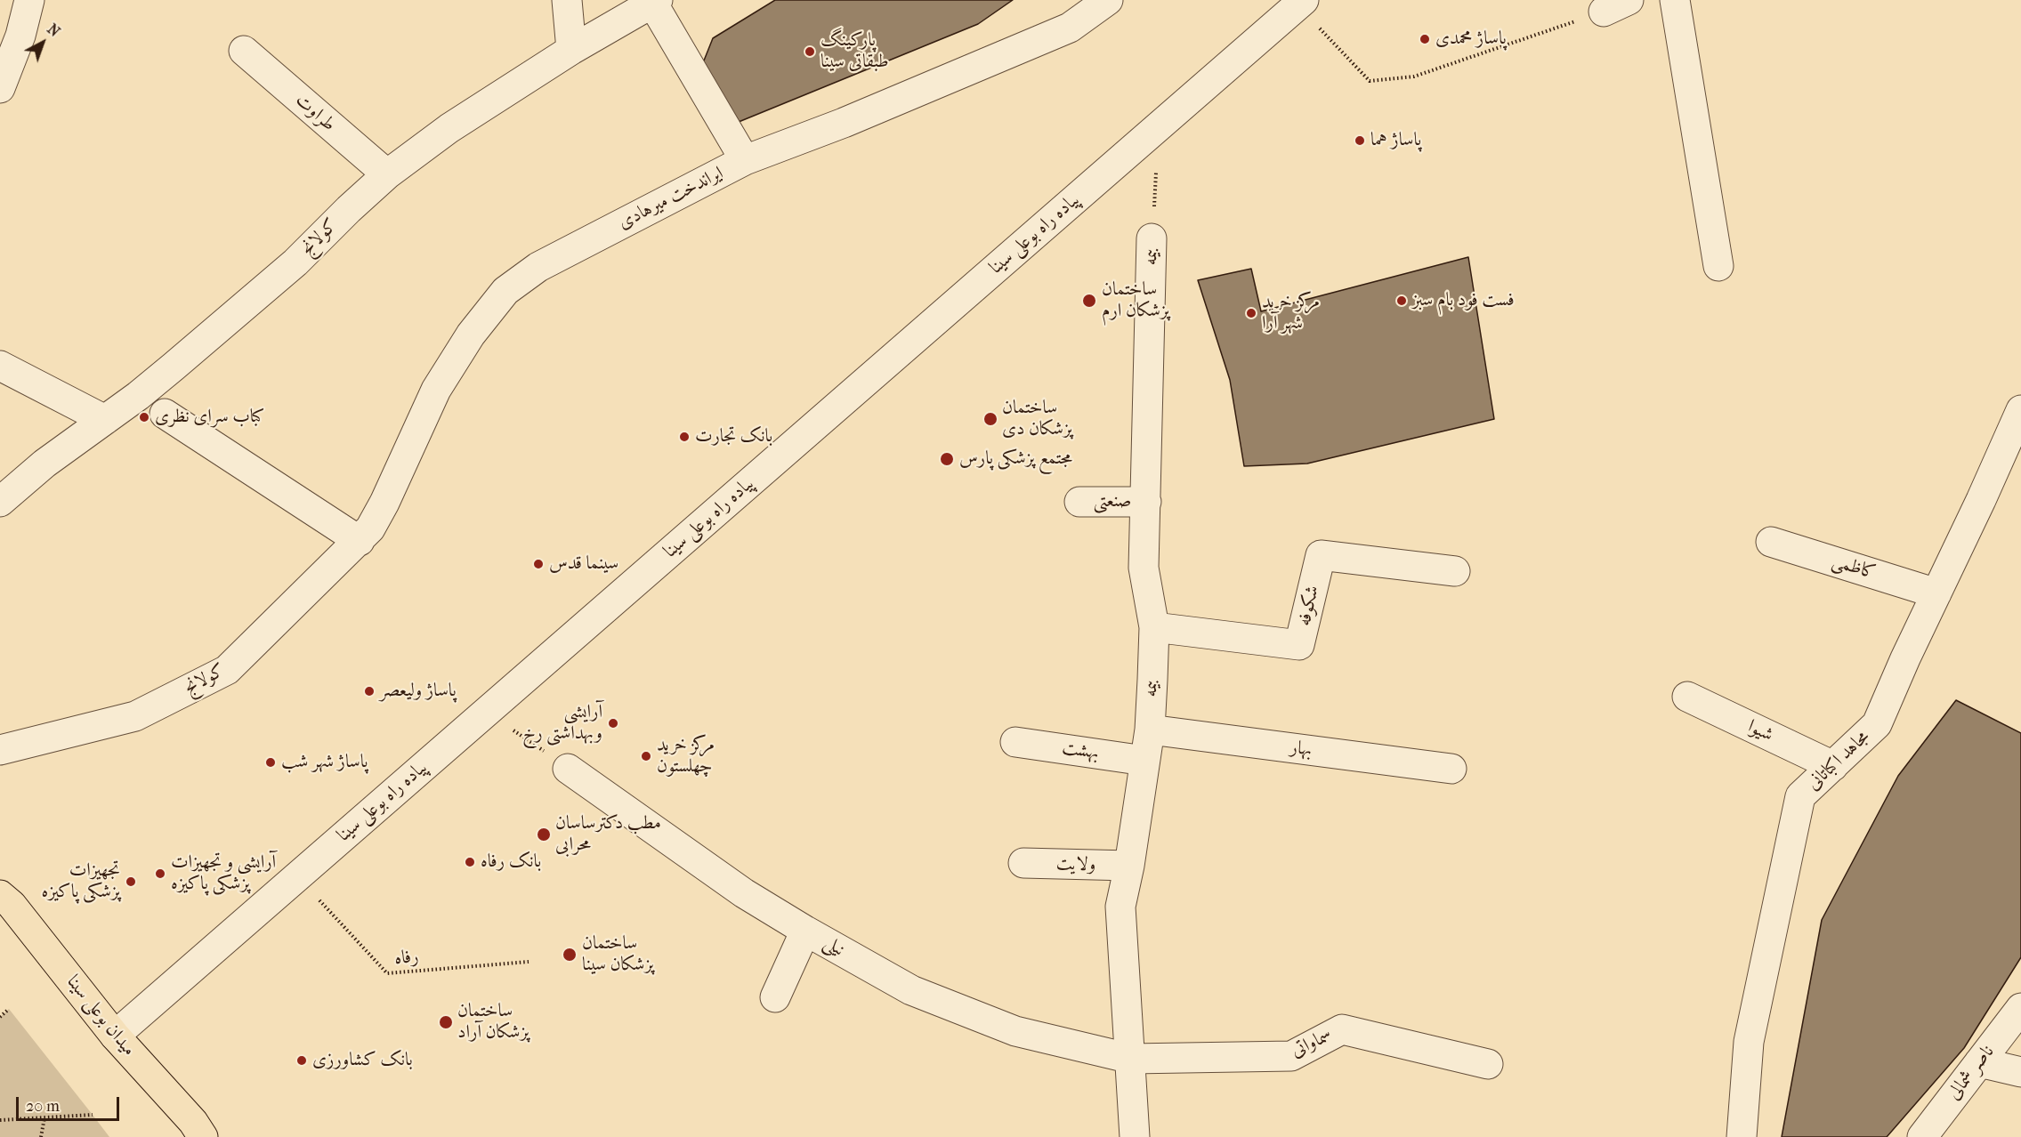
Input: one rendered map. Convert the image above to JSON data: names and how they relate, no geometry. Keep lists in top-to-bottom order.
{
  "streets": {
    "main road": ["میدان بوعلی سینا"],
    "street": [
      "طراوت",
      "ایراندخت میرهادی",
      "پیاده راه بوعلی سینا",
      "کولانج",
      "بیمه",
      "صنعتی",
      "کاظمی",
      "شکوفه",
      "شیوا",
      "بهار",
      "بهشت",
      "مجاهد اکباتانی",
      "ولایت",
      "نیلی",
      "سماواتی",
      "ناصر شمالی"
    ],
    "path": ["رفاه"]
  },
  "crossings": [
    ["طراوت", "کولانج"],
    ["ایراندخت میرهادی", "کولانج"],
    ["پیاده راه بوعلی سینا", "رفاه"],
    ["پیاده راه بوعلی سینا", "میدان بوعلی سینا"],
    ["بیمه", "صنعتی"],
    ["بیمه", "شکوفه"],
    ["بیمه", "بهار"],
    ["بیمه", "بهشت"],
    ["بیمه", "ولایت"],
    ["بیمه", "نیلی"],
    ["بیمه", "سماواتی"],
    ["کاظمی", "مجاهد اکباتانی"],
    ["شیوا", "مجاهد اکباتانی"],
    ["نیلی", "سماواتی"]
  ],
  "places": [
    "پاساژ محمدی",
    "پارکینگ طبقاتی سینا",
    "پاساژ هما",
    "ساختمان پزشکان ارم",
    "فست فود بام سبز",
    "مرکز خرید شهر آرا",
    "کباب سرای نظری",
    "ساختمان پزشکان دی",
    "بانک تجارت",
    "مجتمع پزشکی پارس",
    "سینما قدس",
    "پاساژ ولیعصر",
    "آرایشی وبهداشتی رخ",
    "مرکز خرید چهلستون",
    "پاساژ شهر شب",
    "مطب دکترساسان محرابی",
    "بانک رفاه",
    "آرایشی و تجهیزات پزشکی پاکیزه",
    "تجهیزات پزشکی پاکیزه",
    "ساختمان پزشکان سینا",
    "ساختمان پزشکان آراد",
    "بانک کشاورزی"
  ],
  "scale_bar": "20 m",
  "north": "top right"
}
